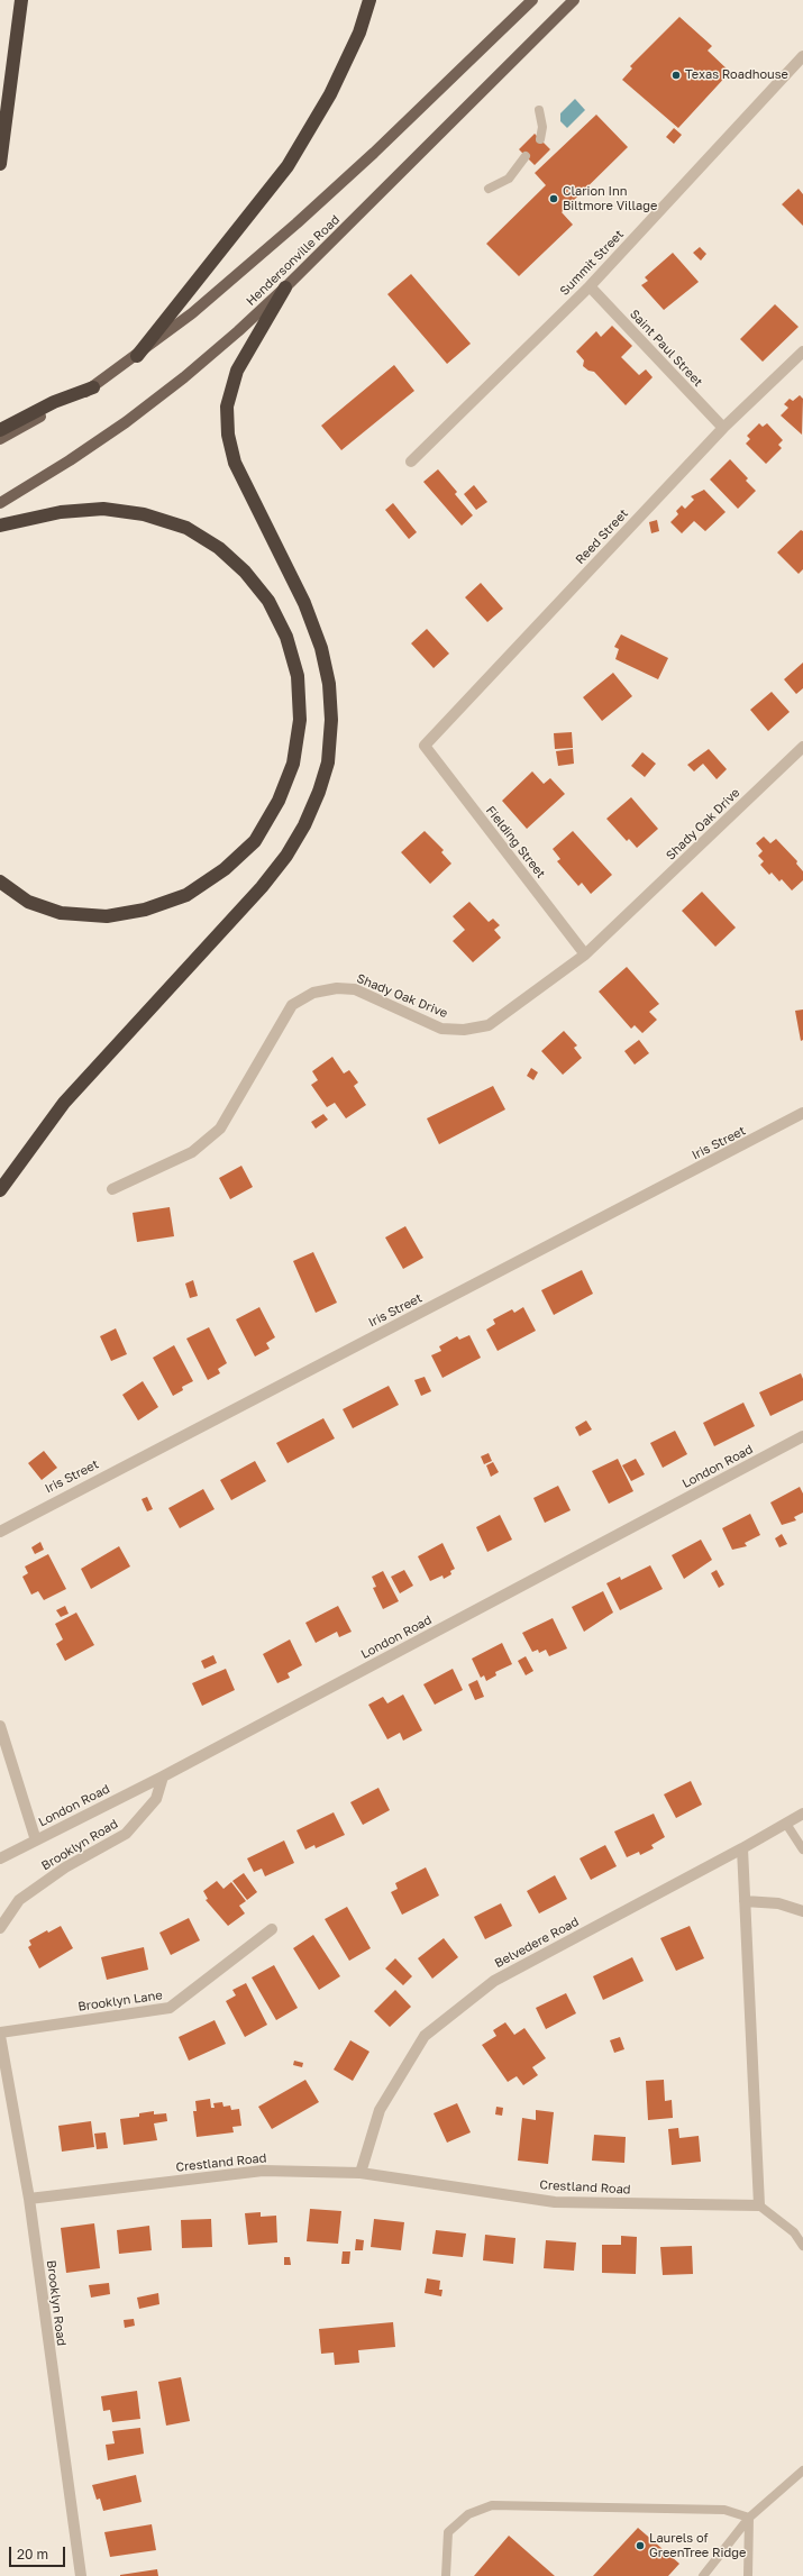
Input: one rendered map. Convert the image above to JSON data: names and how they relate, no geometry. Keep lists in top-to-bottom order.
{
  "streets": {
    "main road": ["Hendersonville Road"],
    "street": [
      "Summit Street",
      "Saint Paul Street",
      "Reed Street",
      "Shady Oak Drive",
      "Fielding Street",
      "Iris Street",
      "London Road",
      "Brooklyn Road",
      "Belvedere Road",
      "Brooklyn Lane",
      "Crestland Road"
    ]
  },
  "crossings": [
    ["Summit Street", "Saint Paul Street"],
    ["Saint Paul Street", "Reed Street"],
    ["Reed Street", "Fielding Street"],
    ["Shady Oak Drive", "Fielding Street"],
    ["London Road", "Brooklyn Road"],
    ["Brooklyn Road", "Brooklyn Lane"],
    ["Brooklyn Road", "Crestland Road"],
    ["Belvedere Road", "Crestland Road"]
  ],
  "places": ["Texas Roadhouse", "Clarion Inn Biltmore Village", "Laurels of GreenTree Ridge"],
  "scale_bar": "20 m"
}
